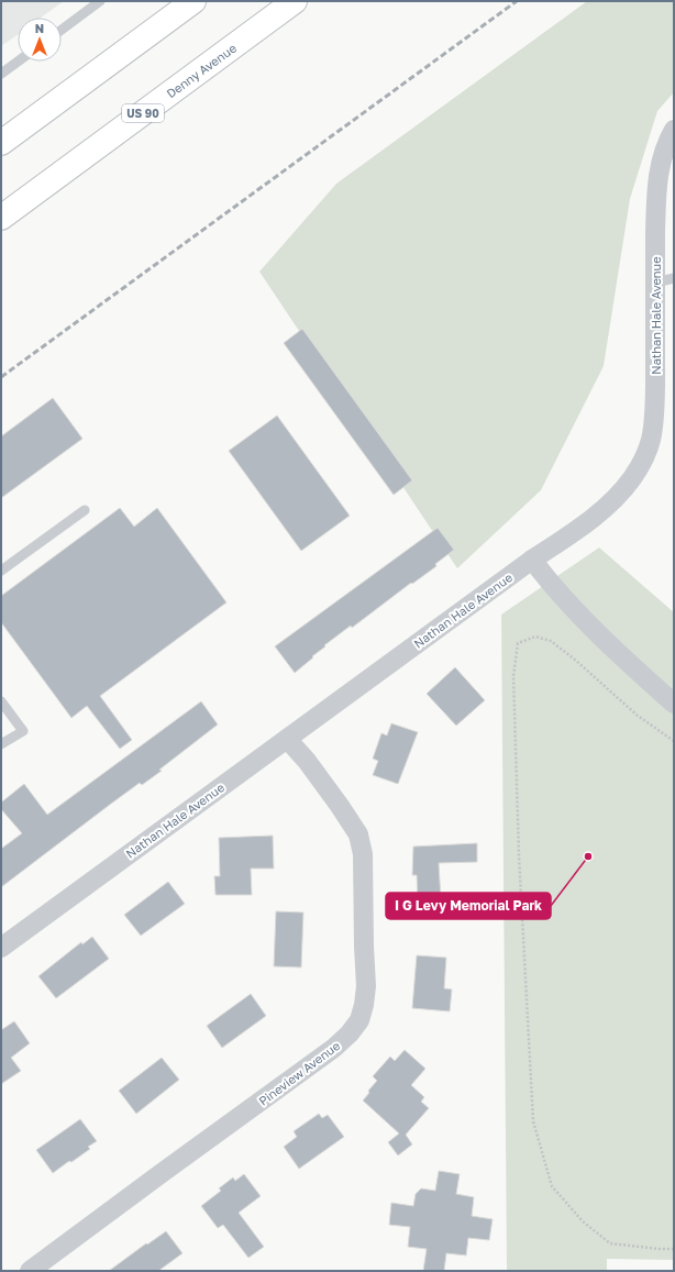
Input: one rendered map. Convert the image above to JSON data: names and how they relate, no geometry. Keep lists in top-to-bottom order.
{
  "streets": {
    "main road": ["Denny Avenue", "US 90"],
    "street": ["Nathan Hale Avenue", "Pineview Avenue"]
  },
  "crossings": [
    ["Nathan Hale Avenue", "Pineview Avenue"]
  ],
  "places": ["I G Levy Memorial Park"],
  "north": "top"
}
